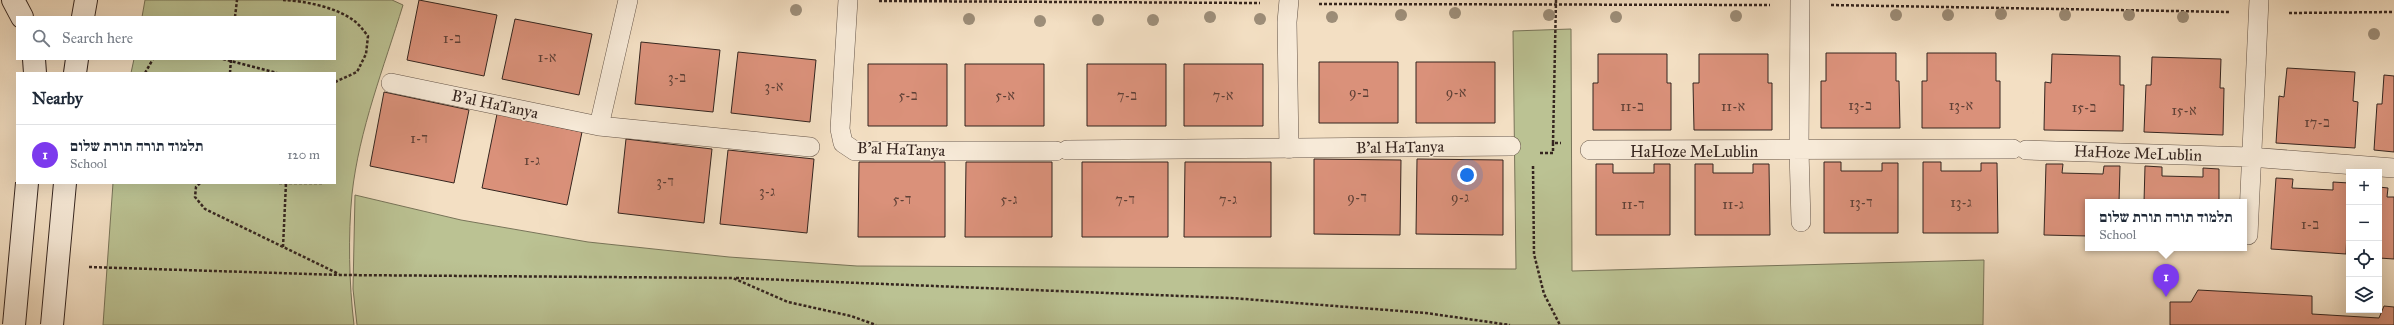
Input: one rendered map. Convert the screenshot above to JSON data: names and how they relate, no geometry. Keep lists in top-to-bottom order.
{
  "streets": {
    "lane": ["B'al HaTanya", "HaHoze MeLublin"]
  },
  "house_numbers": [
    "1-ב",
    "1-א",
    "3-ב",
    "3-א",
    "9-ב",
    "9-א",
    "5-ב",
    "5-א",
    "7-ב",
    "7-א",
    "13-ב",
    "13-א",
    "11-ב",
    "11-א",
    "15-ב",
    "15-א",
    "17-ב",
    "1-ד",
    "1-ג",
    "3-ד",
    "3-ג",
    "9-ד",
    "9-ג",
    "5-ד",
    "5-ג",
    "7-ד",
    "7-ג",
    "13-ד",
    "13-ג",
    "11-ד",
    "11-ג",
    "1-ב"
  ],
  "page": {
    "search": "Search here",
    "heading": "Nearby",
    "list": [
      {
        "mark": "1",
        "name": "תלמוד תורה תורת שלום",
        "note": "School",
        "value": "120 m"
      }
    ],
    "map_buttons": ["+", "−"],
    "popup": ["תלמוד תורה תורת שלום", "School"],
    "pins": "1"
  }
}
